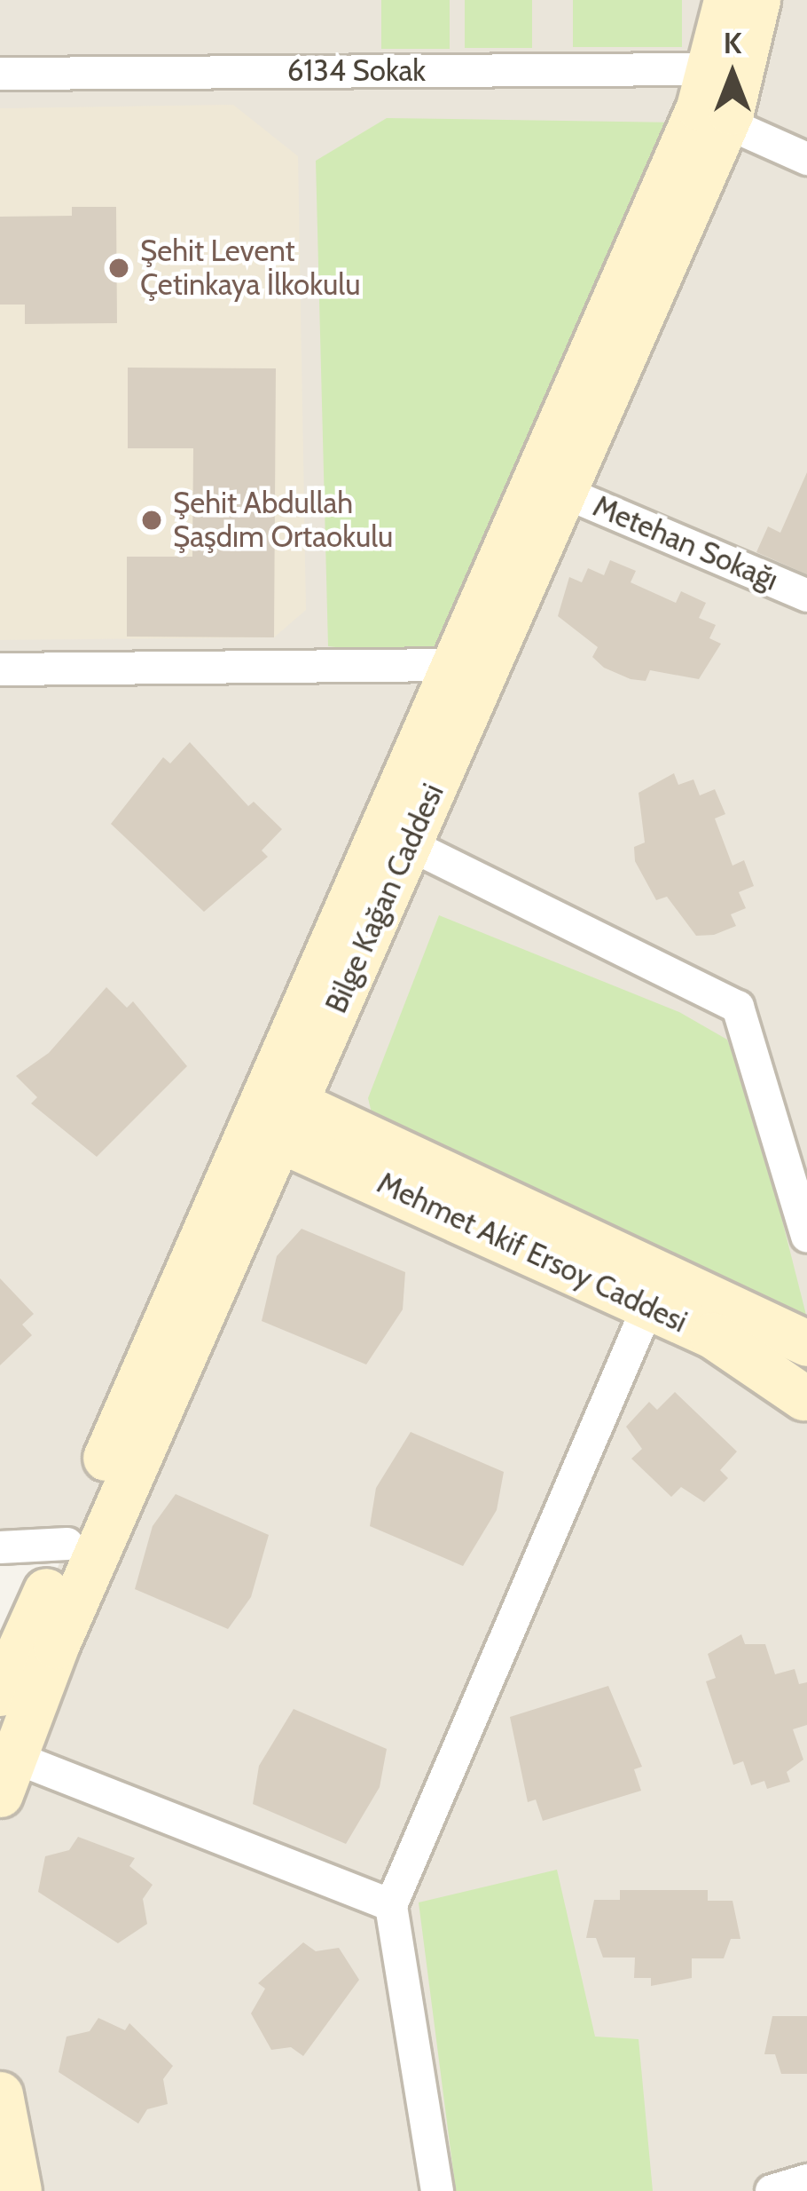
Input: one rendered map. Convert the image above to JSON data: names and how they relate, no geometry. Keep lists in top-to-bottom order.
{
  "streets": {
    "street": [
      "6134 Sokak",
      "Metehan Sokağı",
      "Bilge Kağan Caddesi",
      "Mehmet Akif Ersoy Caddesi"
    ]
  },
  "crossings": [
    ["6134 Sokak", "Bilge Kağan Caddesi"],
    ["Metehan Sokağı", "Bilge Kağan Caddesi"],
    ["Bilge Kağan Caddesi", "Mehmet Akif Ersoy Caddesi"]
  ],
  "places": ["Şehit Levent Çetinkaya İlkokulu", "Şehit Abdullah Şaşdım Ortaokulu"],
  "north": "top"
}
